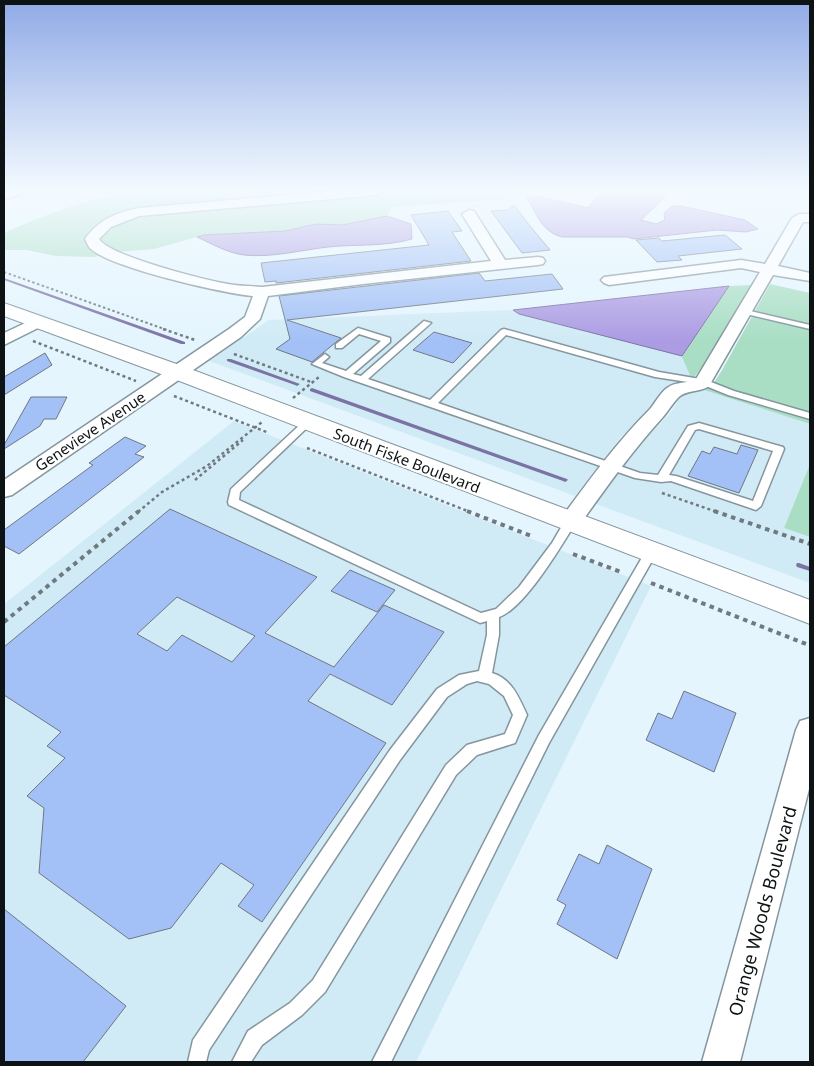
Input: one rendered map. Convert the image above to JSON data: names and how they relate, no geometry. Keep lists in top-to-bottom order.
{
  "streets": {
    "main road": ["South Fiske Boulevard"],
    "street": ["Genevieve Avenue", "Orange Woods Boulevard"]
  },
  "crossings": [
    ["Genevieve Avenue", "South Fiske Boulevard"]
  ]
}
